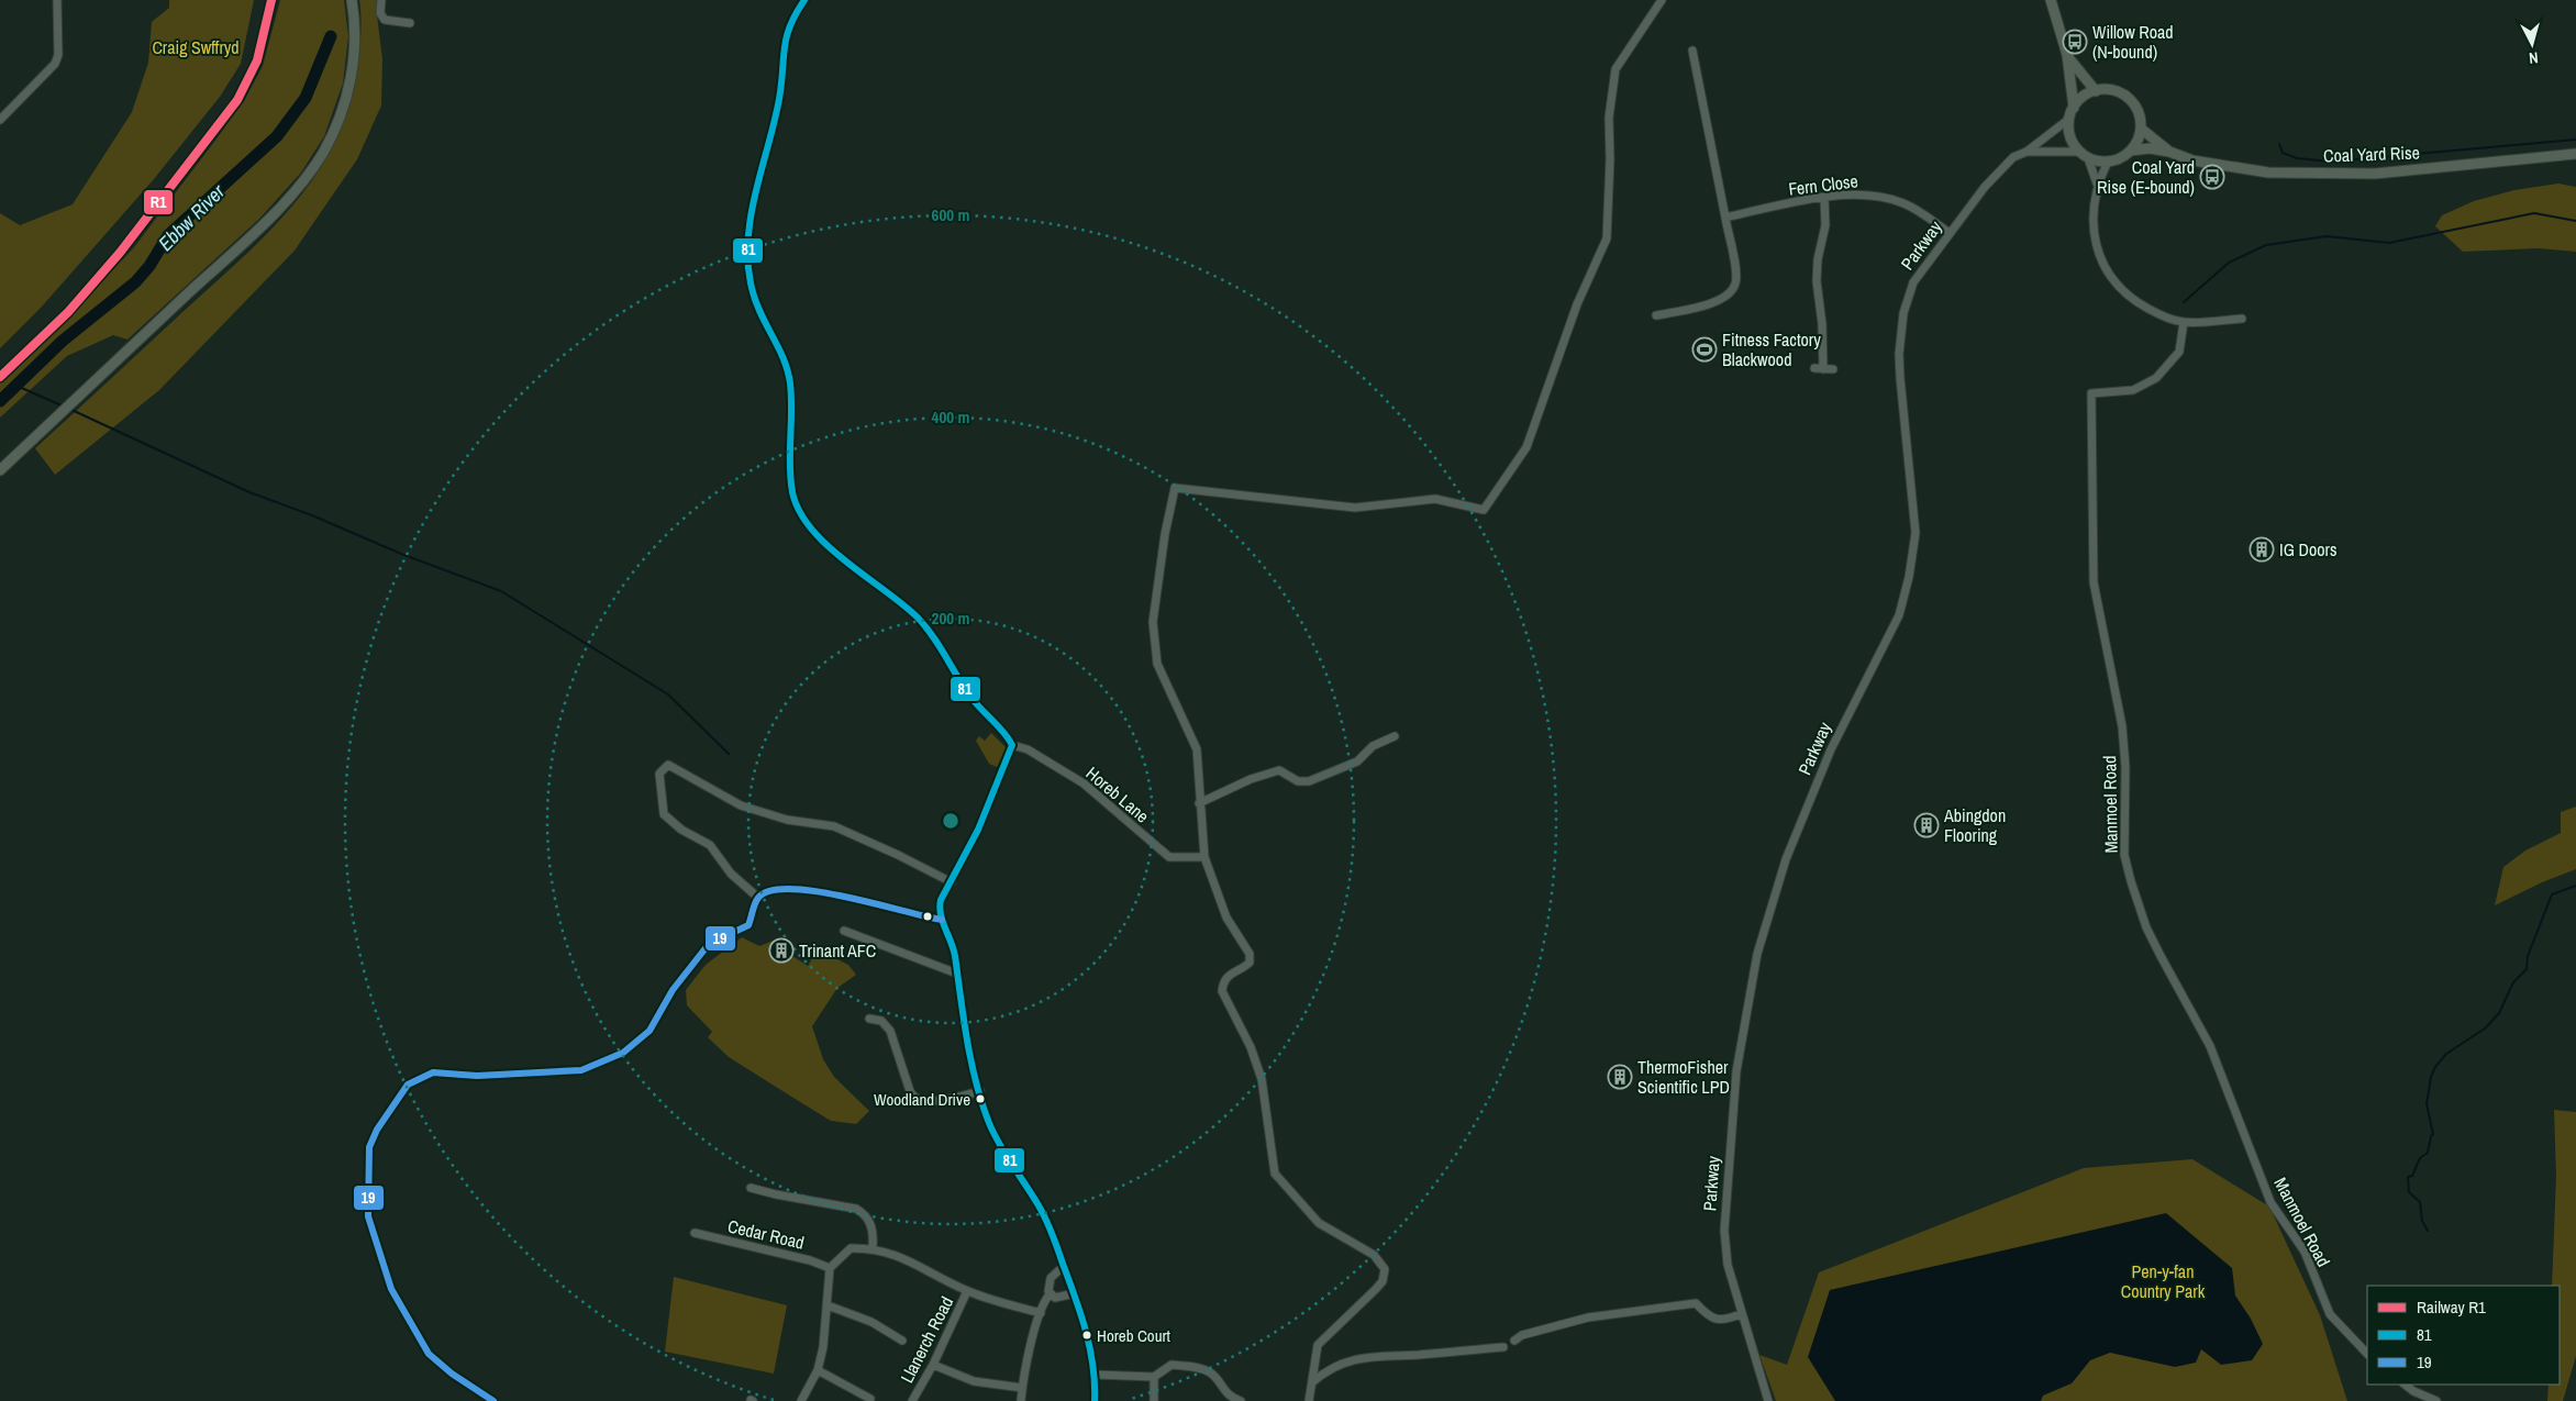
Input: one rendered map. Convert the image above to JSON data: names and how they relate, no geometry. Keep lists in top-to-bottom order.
{
  "streets": {
    "main road": ["Coal Yard Rise"],
    "street": [
      "Fern Close",
      "Parkway",
      "Horeb Lane",
      "Manmoel Road",
      "Cedar Road",
      "Llanerch Road"
    ]
  },
  "crossings": [
    ["Coal Yard Rise", "Parkway"],
    ["Fern Close", "Parkway"]
  ],
  "water": ["Ebbw River"],
  "parks": ["Craig Swffryd", "Pen-y-fan Country Park"],
  "places": {
    "bus stop": ["Willow Road (N-bound)", "Coal Yard Rise (E-bound)"],
    "sports": ["Fitness Factory Blackwood"],
    "building": [
      "IG Doors",
      "Abingdon Flooring",
      "Trinant AFC",
      "ThermoFisher Scientific LPD"
    ],
    "other": ["Woodland Drive", "Horeb Court"]
  },
  "lines": ["rail line R1", "transit line 81", "transit line 19"],
  "legend": ["Railway R1", "81", "19"],
  "north": "bottom",
  "rings": ["600 m", "400 m", "200 m"]
}
